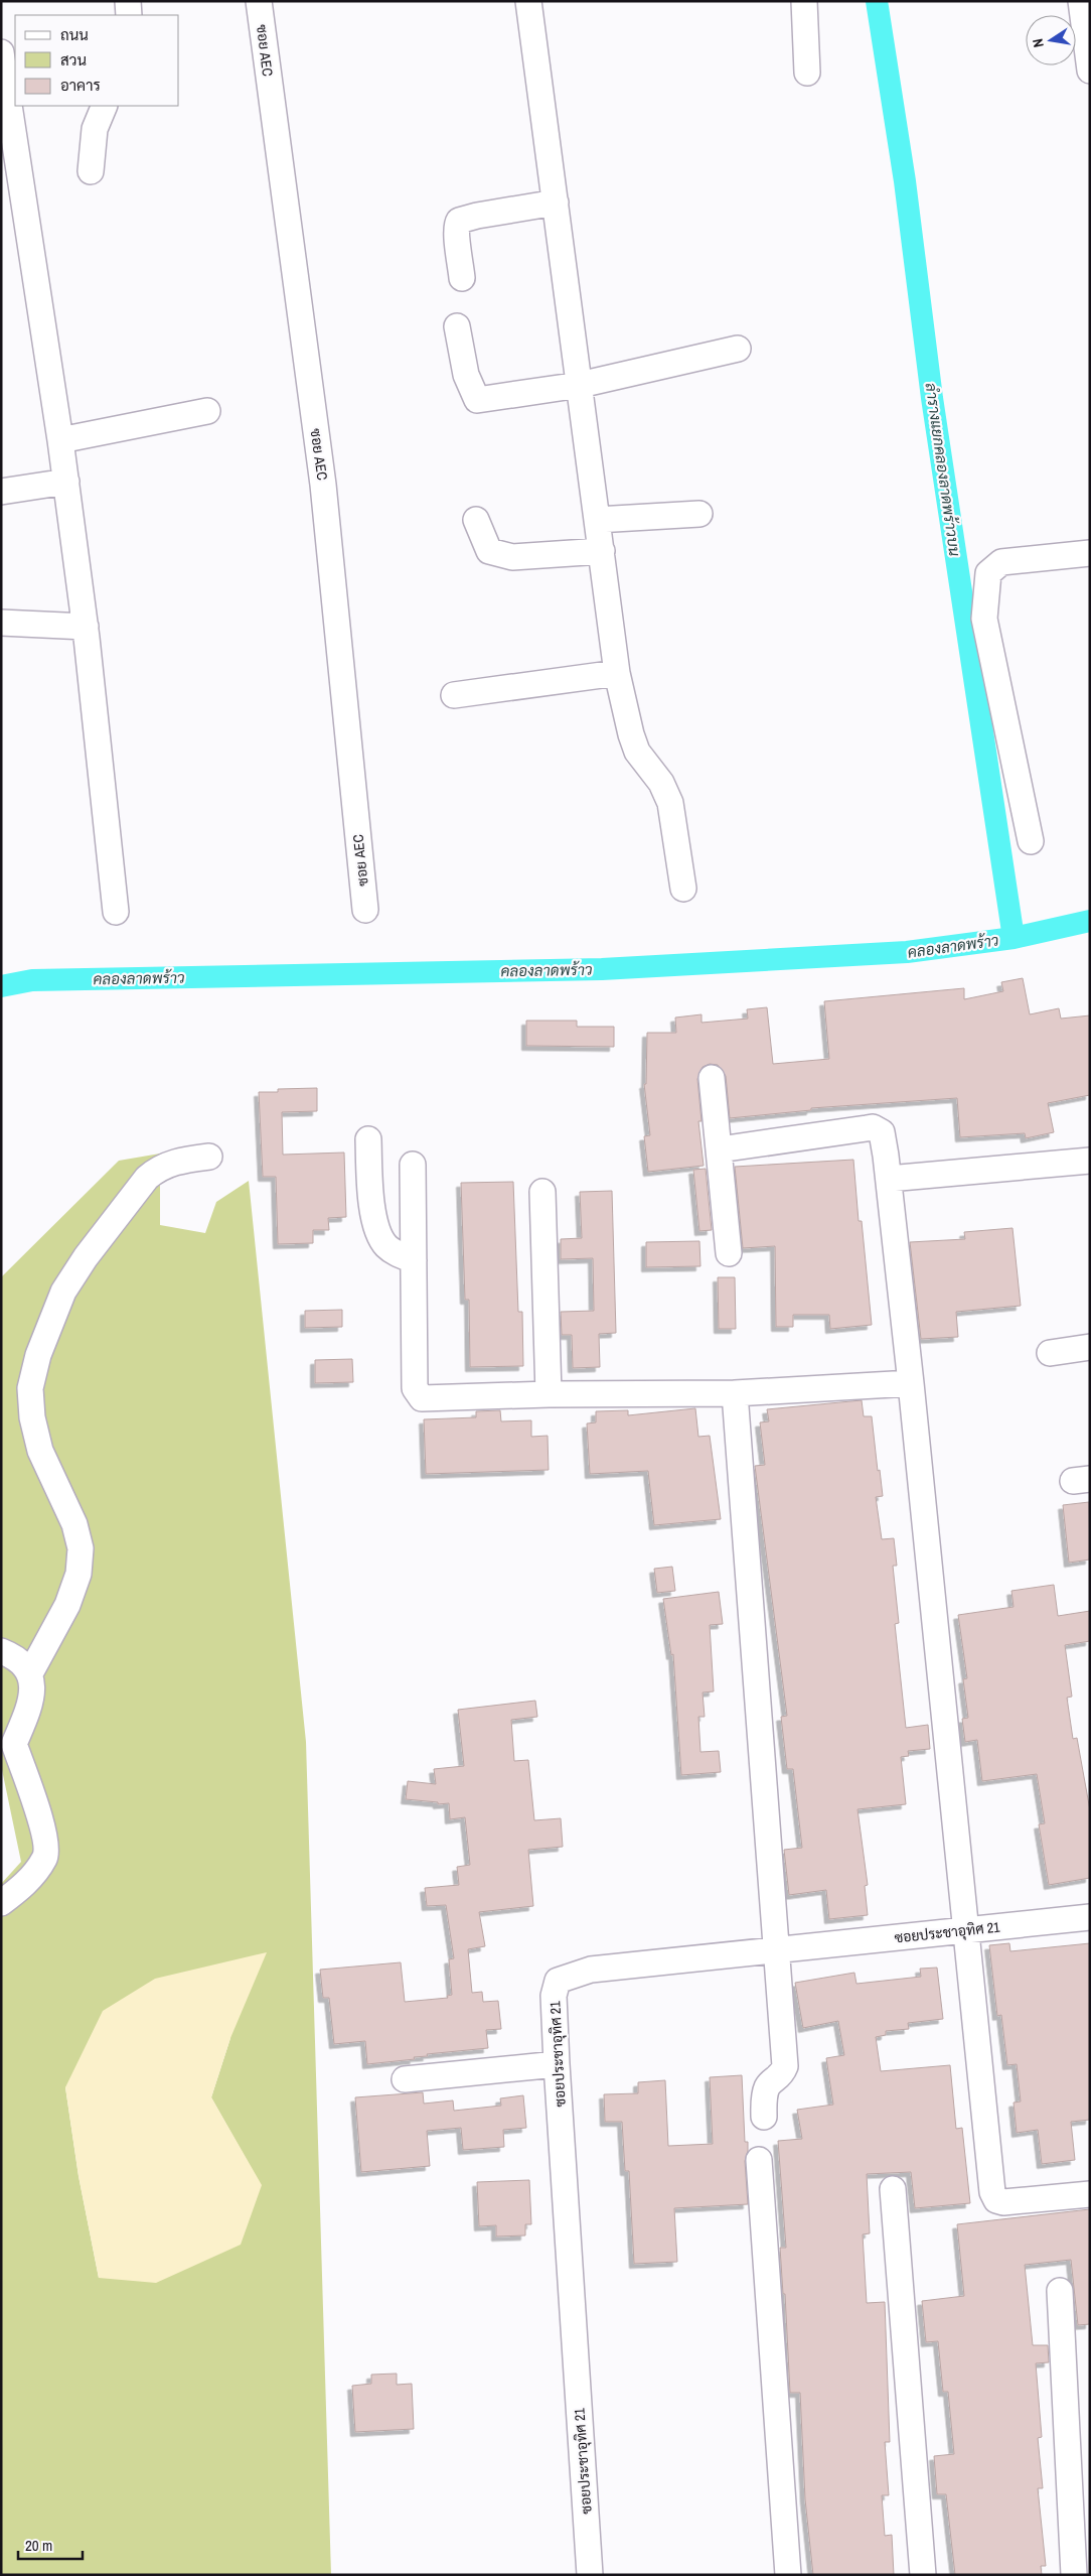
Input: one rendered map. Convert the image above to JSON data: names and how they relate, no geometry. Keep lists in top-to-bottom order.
{
  "streets": {
    "street": ["ซอย AEC", "ซอยประชาอุทิศ 21"]
  },
  "water": ["ลำรางแยกคลองลาดพร้าวบน", "คลองลาดพร้าว"],
  "legend": ["ถนน", "สวน", "อาคาร"],
  "scale_bar": "20 m",
  "north": "left"
}
